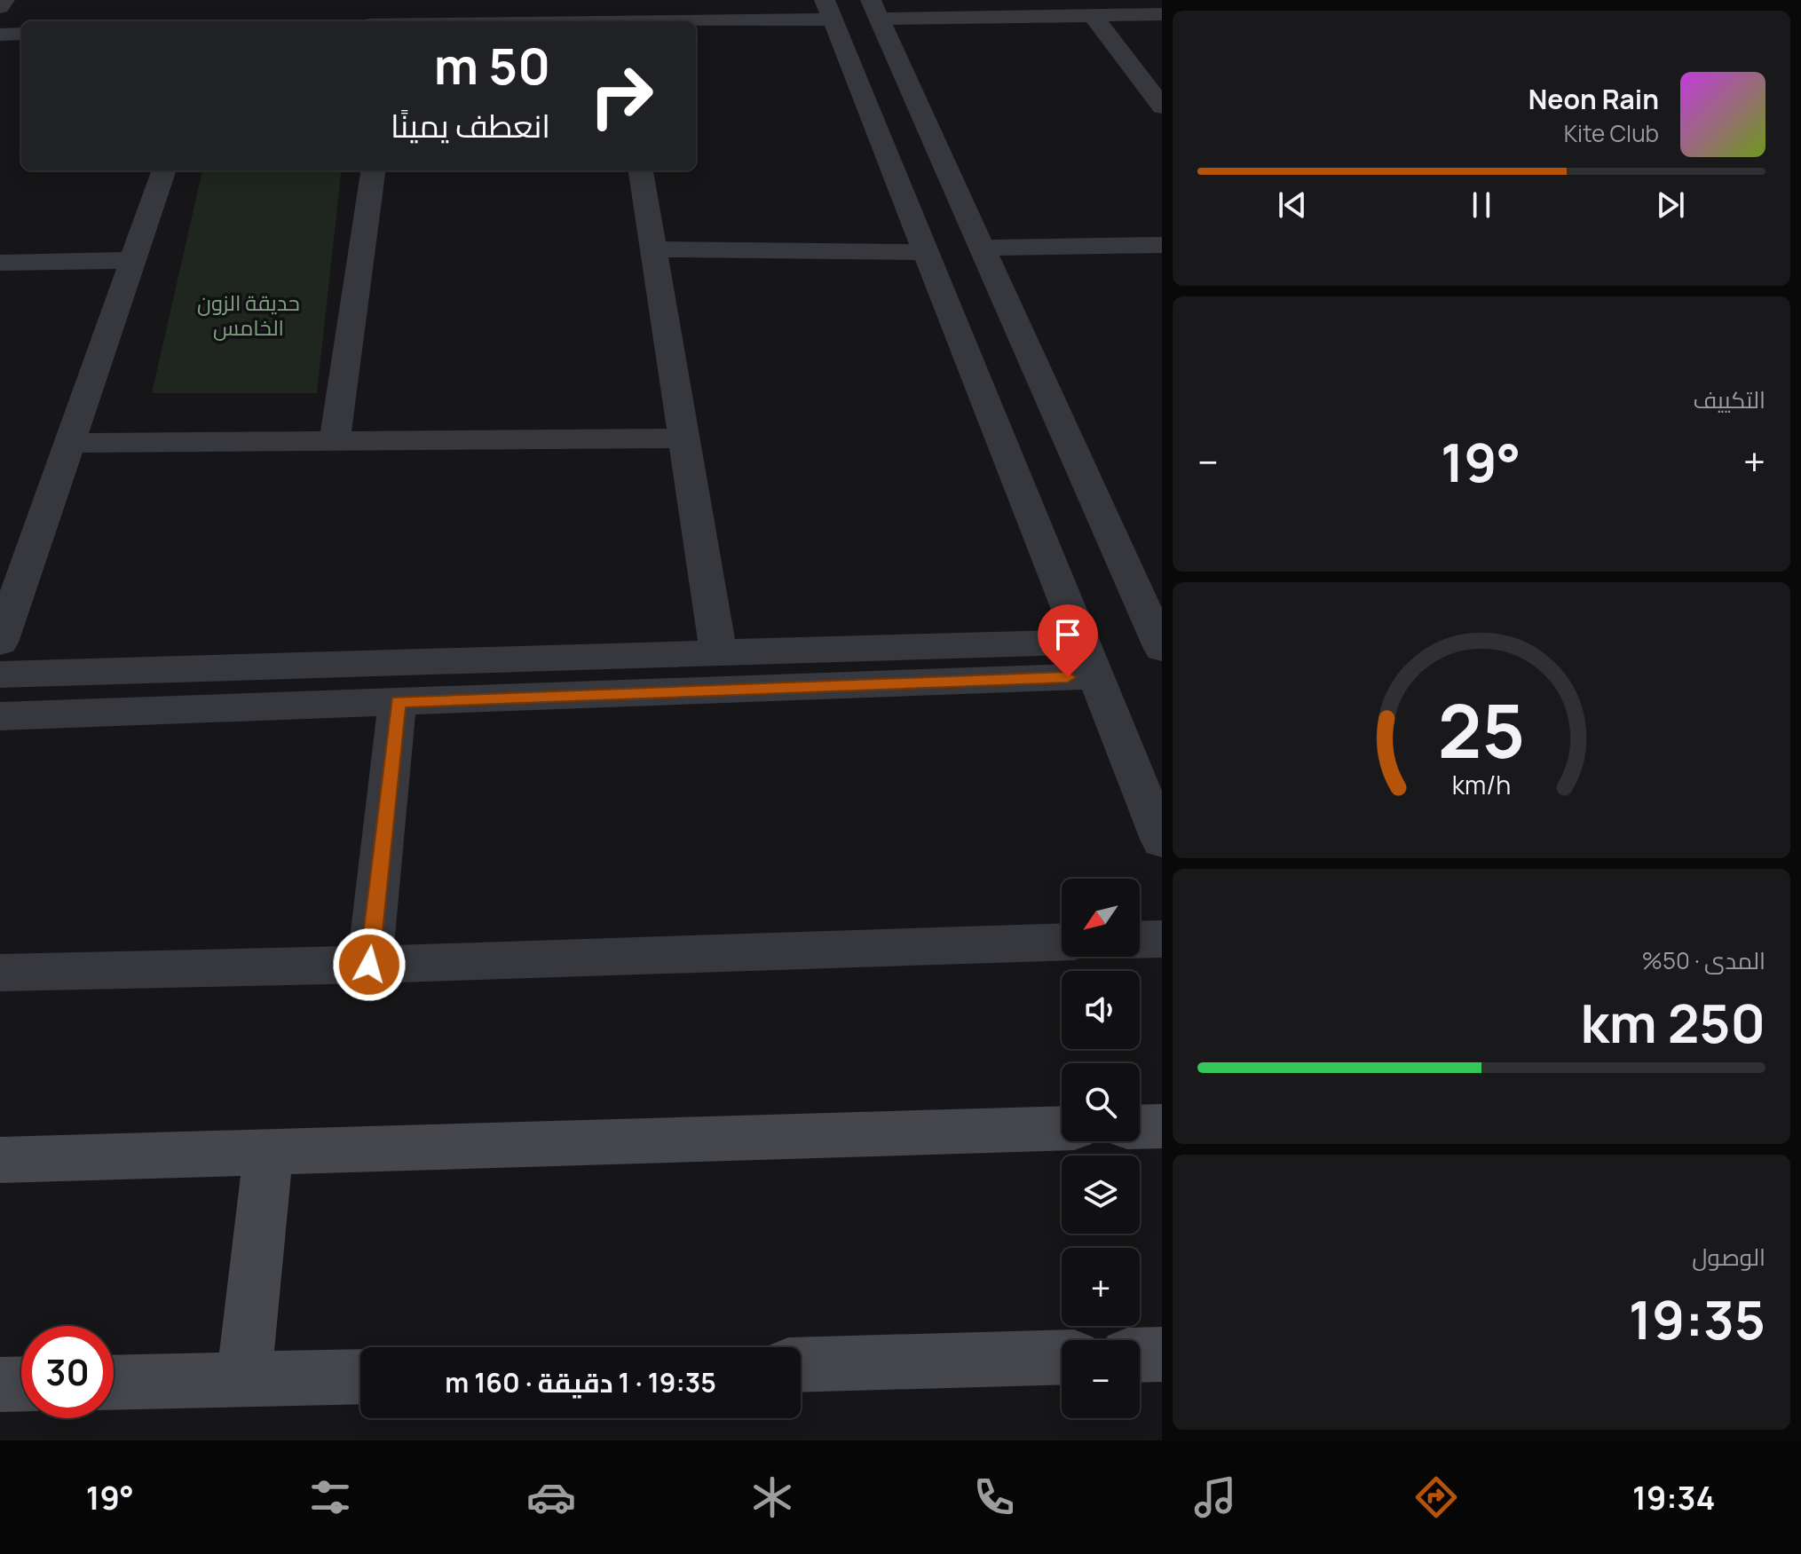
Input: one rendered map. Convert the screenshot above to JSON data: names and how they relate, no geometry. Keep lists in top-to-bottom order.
{
  "parks": ["حديقة الزون الخامس"],
  "north": "bottom left",
  "page": {
    "turn": ["50 m", "انعطف يمينًا"],
    "song": ["Neon Rain", "Kite Club"],
    "tile": [
      "التكييف",
      ["المدى · 50%", "250 km"],
      ["الوصول", "19:35"]
    ],
    "heat": ["−", "19°", "+"],
    "map_buttons": ["+", "−"],
    "limit": "30",
    "trip": "19:35 · 1 دقيقة · 160 m",
    "tabs": ["19:34", "19°"],
    "gauge": ["25", "km/h"]
  }
}
